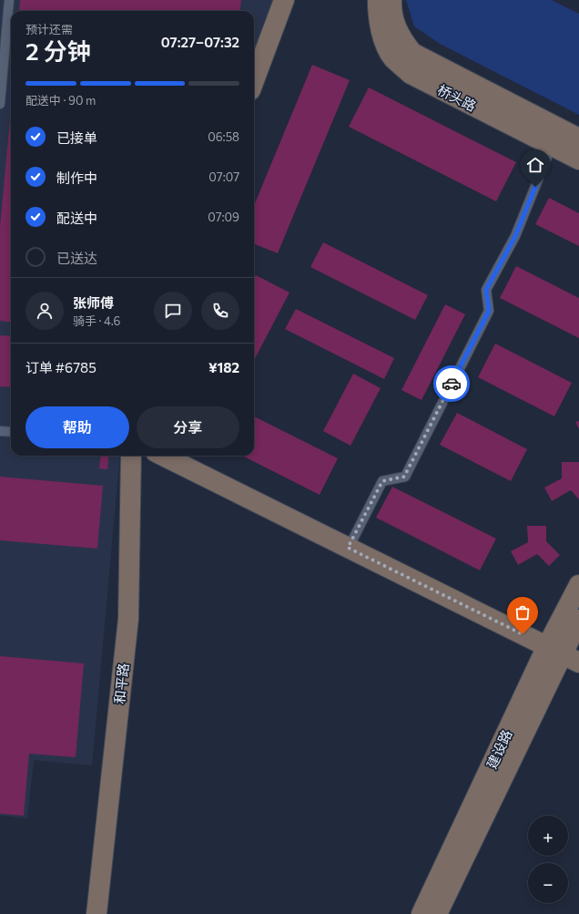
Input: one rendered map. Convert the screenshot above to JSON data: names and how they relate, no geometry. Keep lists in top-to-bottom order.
{
  "streets": {
    "main road": ["桥头路", "和平路", "建设路"]
  },
  "page": {
    "heading": ["2 分钟", "预计还需", "07:27–07:32"],
    "panel": [
      "张师傅",
      "骑手 · 4.6",
      "订单 #6785",
      "¥182"
    ],
    "bar": "配送中 · 90 m",
    "list": [
      ["已接单", "06:58"],
      ["制作中", "07:07"],
      ["配送中", "07:09"],
      "已送达"
    ],
    "buttons": ["帮助", "分享"],
    "map_buttons": ["+", "−"]
  }
}
